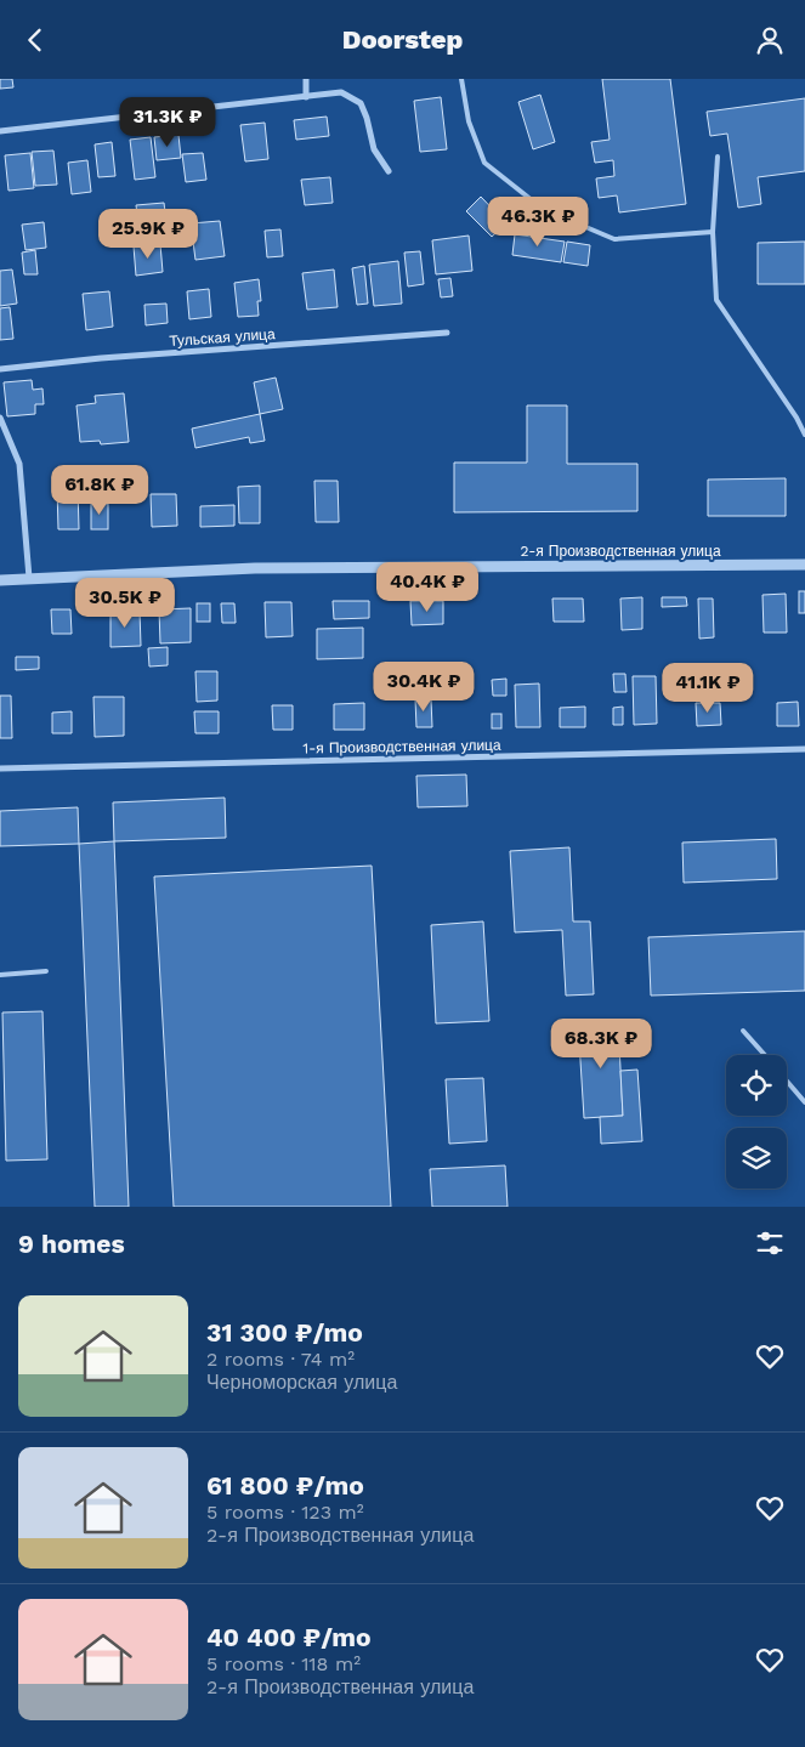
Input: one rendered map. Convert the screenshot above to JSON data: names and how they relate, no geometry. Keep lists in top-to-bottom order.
{
  "streets": {
    "street": ["Тульская улица", "2-я Производственная улица", "1-я Производственная улица"]
  },
  "page": {
    "header": "Doorstep",
    "price": [
      "31.3K ₽",
      "46.3K ₽",
      "25.9K ₽",
      "61.8K ₽",
      "40.4K ₽",
      "30.5K ₽",
      "30.4K ₽",
      "41.1K ₽",
      "68.3K ₽"
    ],
    "heading": "9 homes",
    "list": [
      {
        "name": "31 300 ₽/mo",
        "note": "2 rooms · 74 m² · Черноморская улица"
      },
      {
        "name": "61 800 ₽/mo",
        "note": "5 rooms · 123 m² · 2-я Производственная улица"
      },
      {
        "name": "40 400 ₽/mo",
        "note": "5 rooms · 118 m² · 2-я Производственная улица"
      }
    ]
  }
}
